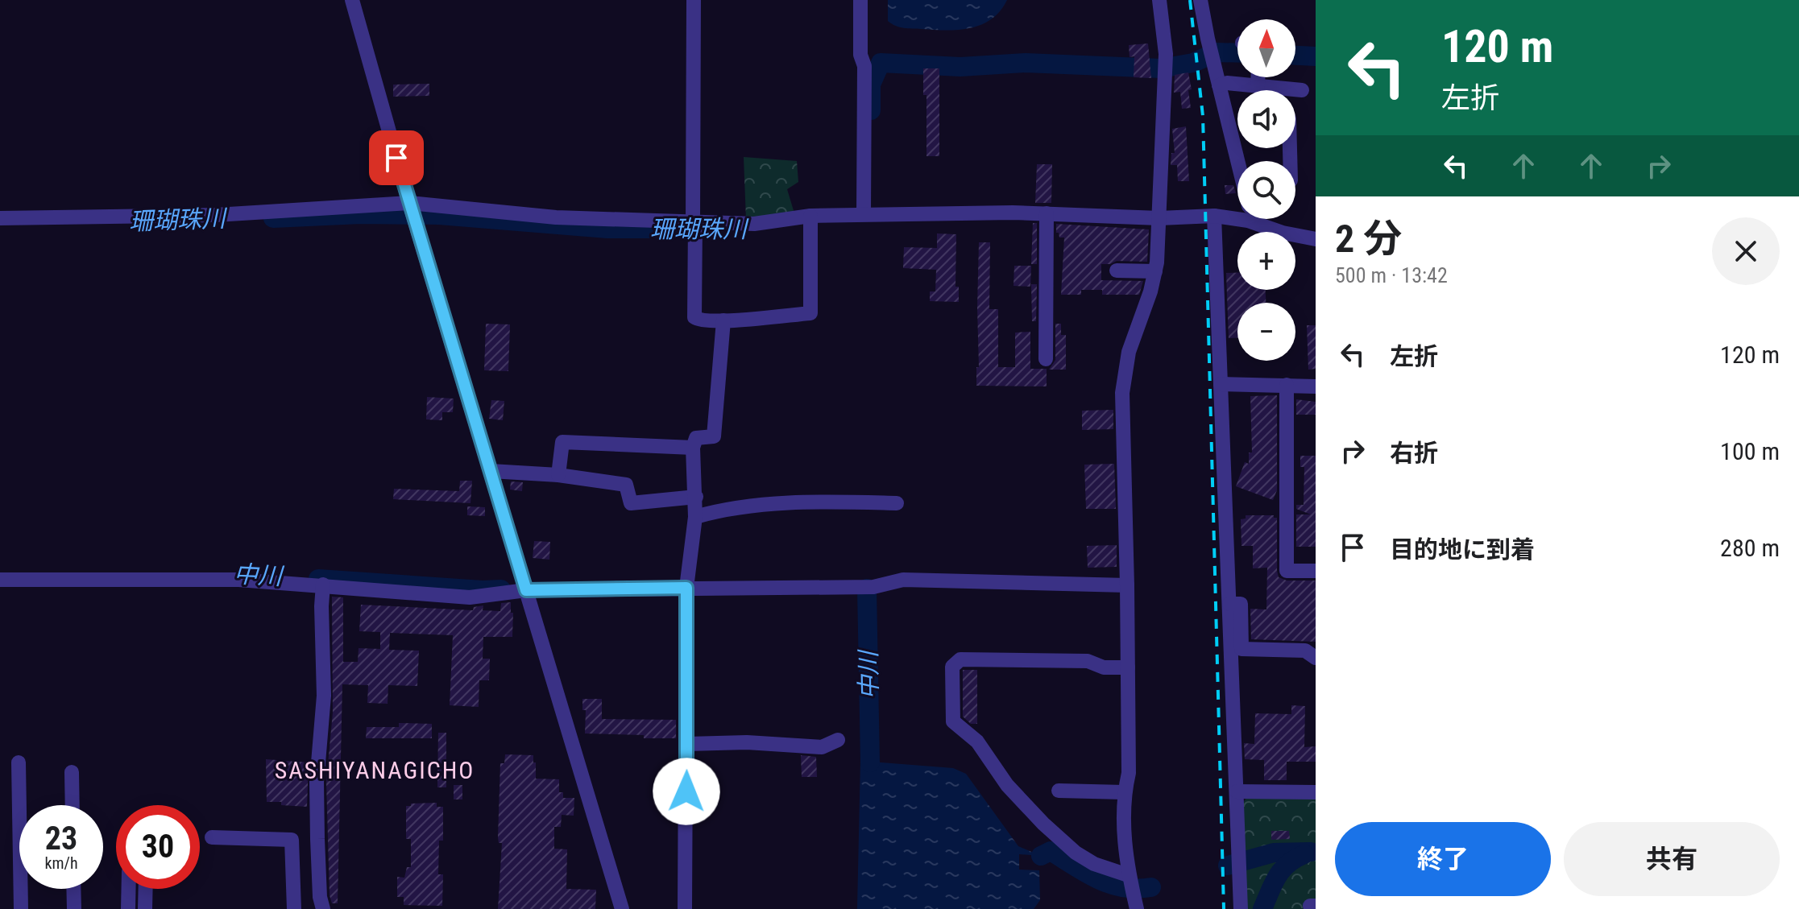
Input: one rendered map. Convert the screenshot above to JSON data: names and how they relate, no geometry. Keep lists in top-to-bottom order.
{
  "districts": ["SASHIYANAGICHO"],
  "water": ["珊瑚珠川", "中川"],
  "north": "top",
  "page": {
    "turn": ["120 m", "左折"],
    "map_buttons": ["+", "−"],
    "heading": ["2 分", "500 m · 13:42"],
    "list": [
      {
        "name": "左折",
        "value": "120 m"
      },
      {
        "name": "右折",
        "value": "100 m"
      },
      {
        "name": "目的地に到着",
        "value": "280 m"
      }
    ],
    "speed": "23 km/h",
    "limit": "30",
    "buttons": ["終了", "共有"]
  }
}
